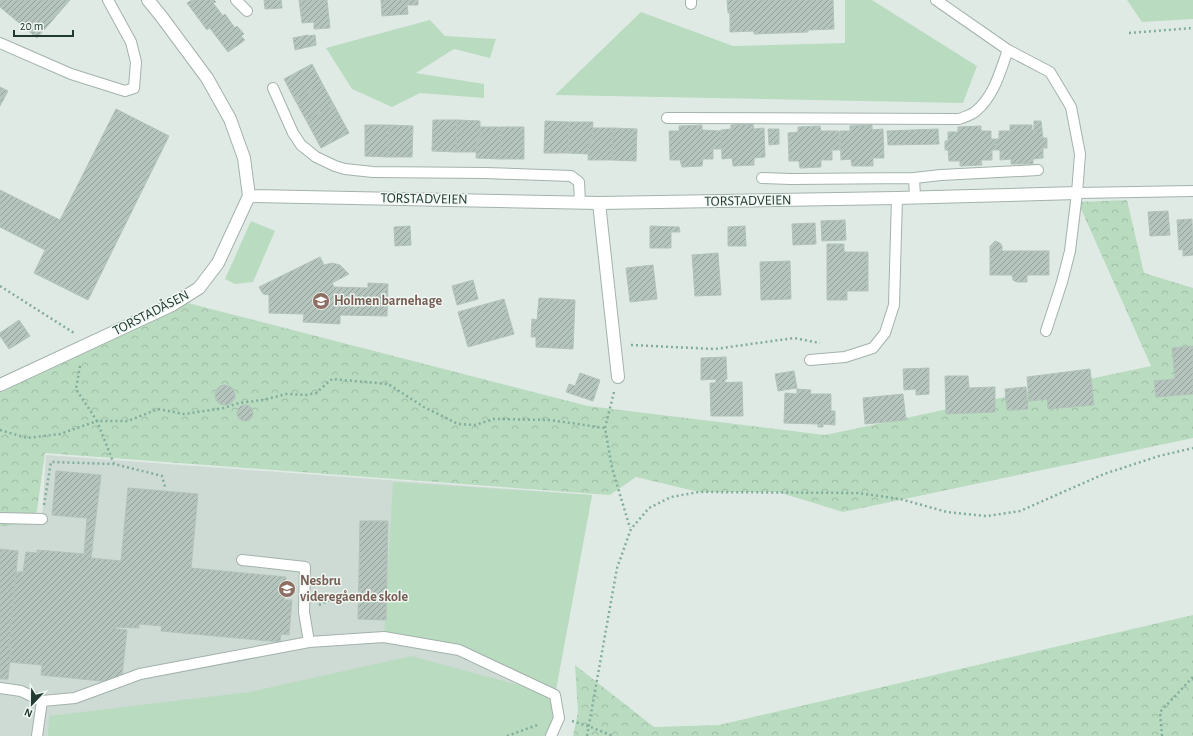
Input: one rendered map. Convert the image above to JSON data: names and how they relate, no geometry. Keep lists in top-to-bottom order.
{
  "streets": {
    "street": ["TORSTADVEIEN", "TORSTADÅSEN"]
  },
  "crossings": [
    ["TORSTADVEIEN", "TORSTADÅSEN"]
  ],
  "places": {
    "school or university": ["Holmen barnehage", "Nesbru videregående skole"]
  },
  "scale_bar": "20 m",
  "north": "bottom"
}
